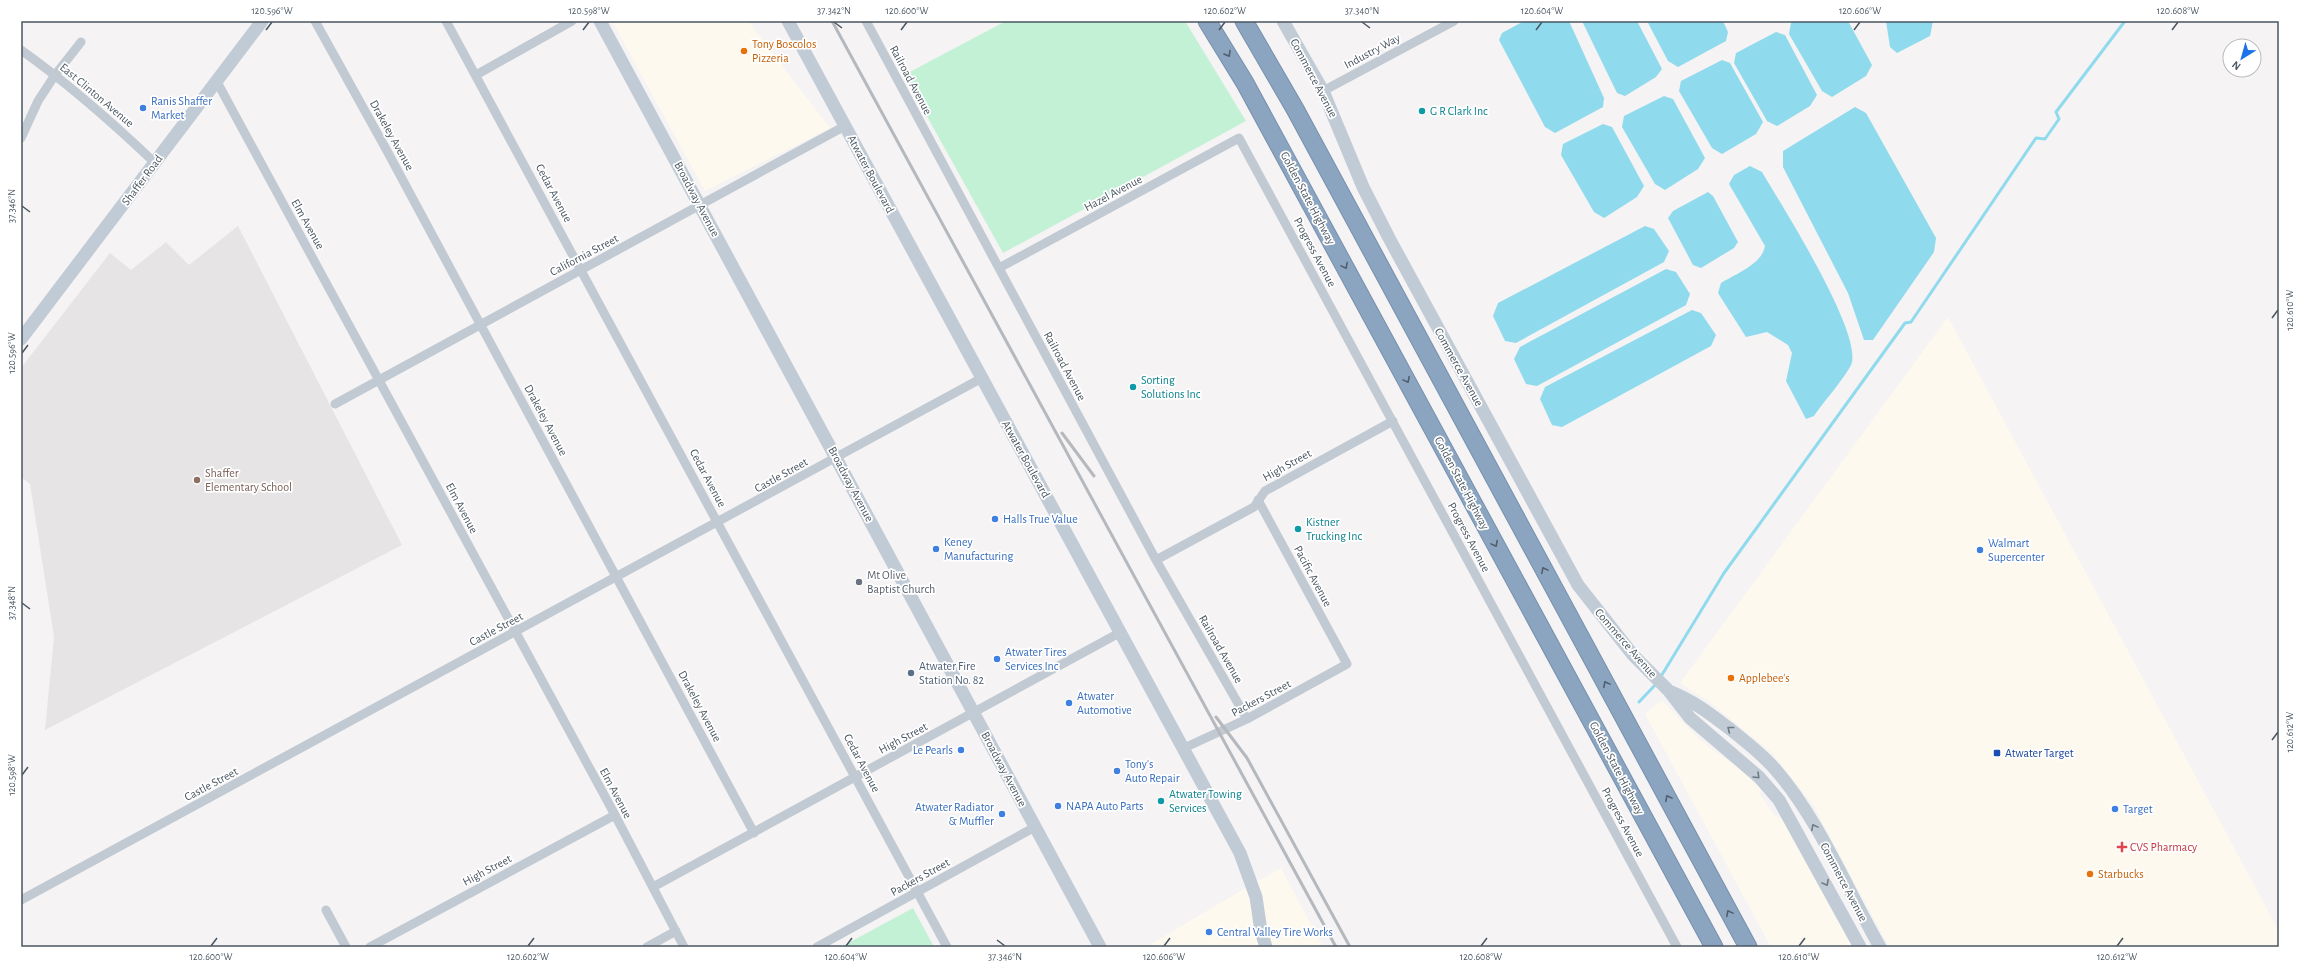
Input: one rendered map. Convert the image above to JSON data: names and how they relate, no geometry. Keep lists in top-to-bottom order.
{
  "streets": {
    "highway": ["Golden State Highway"],
    "street": [
      "Industry Way",
      "Commerce Avenue",
      "Railroad Avenue",
      "East Clinton Avenue",
      "Drakeley Avenue",
      "Atwater Boulevard",
      "Shaffer Road",
      "Cedar Avenue",
      "Hazel Avenue",
      "Broadway Avenue",
      "Elm Avenue",
      "Progress Avenue",
      "California Street",
      "High Street",
      "Castle Street",
      "Pacific Avenue",
      "Packers Street"
    ]
  },
  "crossings": [
    ["Industry Way", "Commerce Avenue"],
    ["Railroad Avenue", "Hazel Avenue"],
    ["Railroad Avenue", "High Street"],
    ["Railroad Avenue", "Packers Street"],
    ["East Clinton Avenue", "Shaffer Road"],
    ["Drakeley Avenue", "California Street"],
    ["Drakeley Avenue", "High Street"],
    ["Drakeley Avenue", "Castle Street"],
    ["Atwater Boulevard", "California Street"],
    ["Atwater Boulevard", "High Street"],
    ["Atwater Boulevard", "Castle Street"],
    ["Atwater Boulevard", "Packers Street"],
    ["Shaffer Road", "Elm Avenue"],
    ["Cedar Avenue", "California Street"],
    ["Cedar Avenue", "High Street"],
    ["Cedar Avenue", "Castle Street"],
    ["Cedar Avenue", "Packers Street"],
    ["Hazel Avenue", "Progress Avenue"],
    ["Broadway Avenue", "California Street"],
    ["Broadway Avenue", "High Street"],
    ["Broadway Avenue", "Castle Street"],
    ["Broadway Avenue", "Packers Street"],
    ["Elm Avenue", "California Street"],
    ["Elm Avenue", "High Street"],
    ["Elm Avenue", "Castle Street"],
    ["Progress Avenue", "High Street"],
    ["High Street", "Pacific Avenue"],
    ["Pacific Avenue", "Packers Street"]
  ],
  "places": {
    "other": [
      "Tony Boscolos Pizzeria",
      "Ranis Shaffer Market",
      "G R Clark Inc",
      "Sorting Solutions Inc",
      "Shaffer Elementary School",
      "Halls True Value",
      "Kistner Trucking Inc",
      "Keney Manufacturing",
      "Walmart Supercenter",
      "Mt Olive Baptist Church",
      "Atwater Tires Services Inc",
      "Atwater Fire Station No. 82",
      "Applebee's",
      "Atwater Automotive",
      "Le Pearls",
      "Tony's Auto Repair",
      "Atwater Towing Services",
      "NAPA Auto Parts",
      "Target",
      "Atwater Radiator & Muffler",
      "Starbucks",
      "Central Valley Tire Works"
    ],
    "transit": ["Atwater Target"],
    "health": ["CVS Pharmacy"]
  },
  "north": "bottom left",
  "coordinates": [
    "120.596°W",
    "120.598°W",
    "37.342°N",
    "120.600°W",
    "120.602°W",
    "37.340°N",
    "120.604°W",
    "120.606°W",
    "120.608°W",
    "37.346°N",
    "120.610°W",
    "37.348°N",
    "120.612°W"
  ]
}
